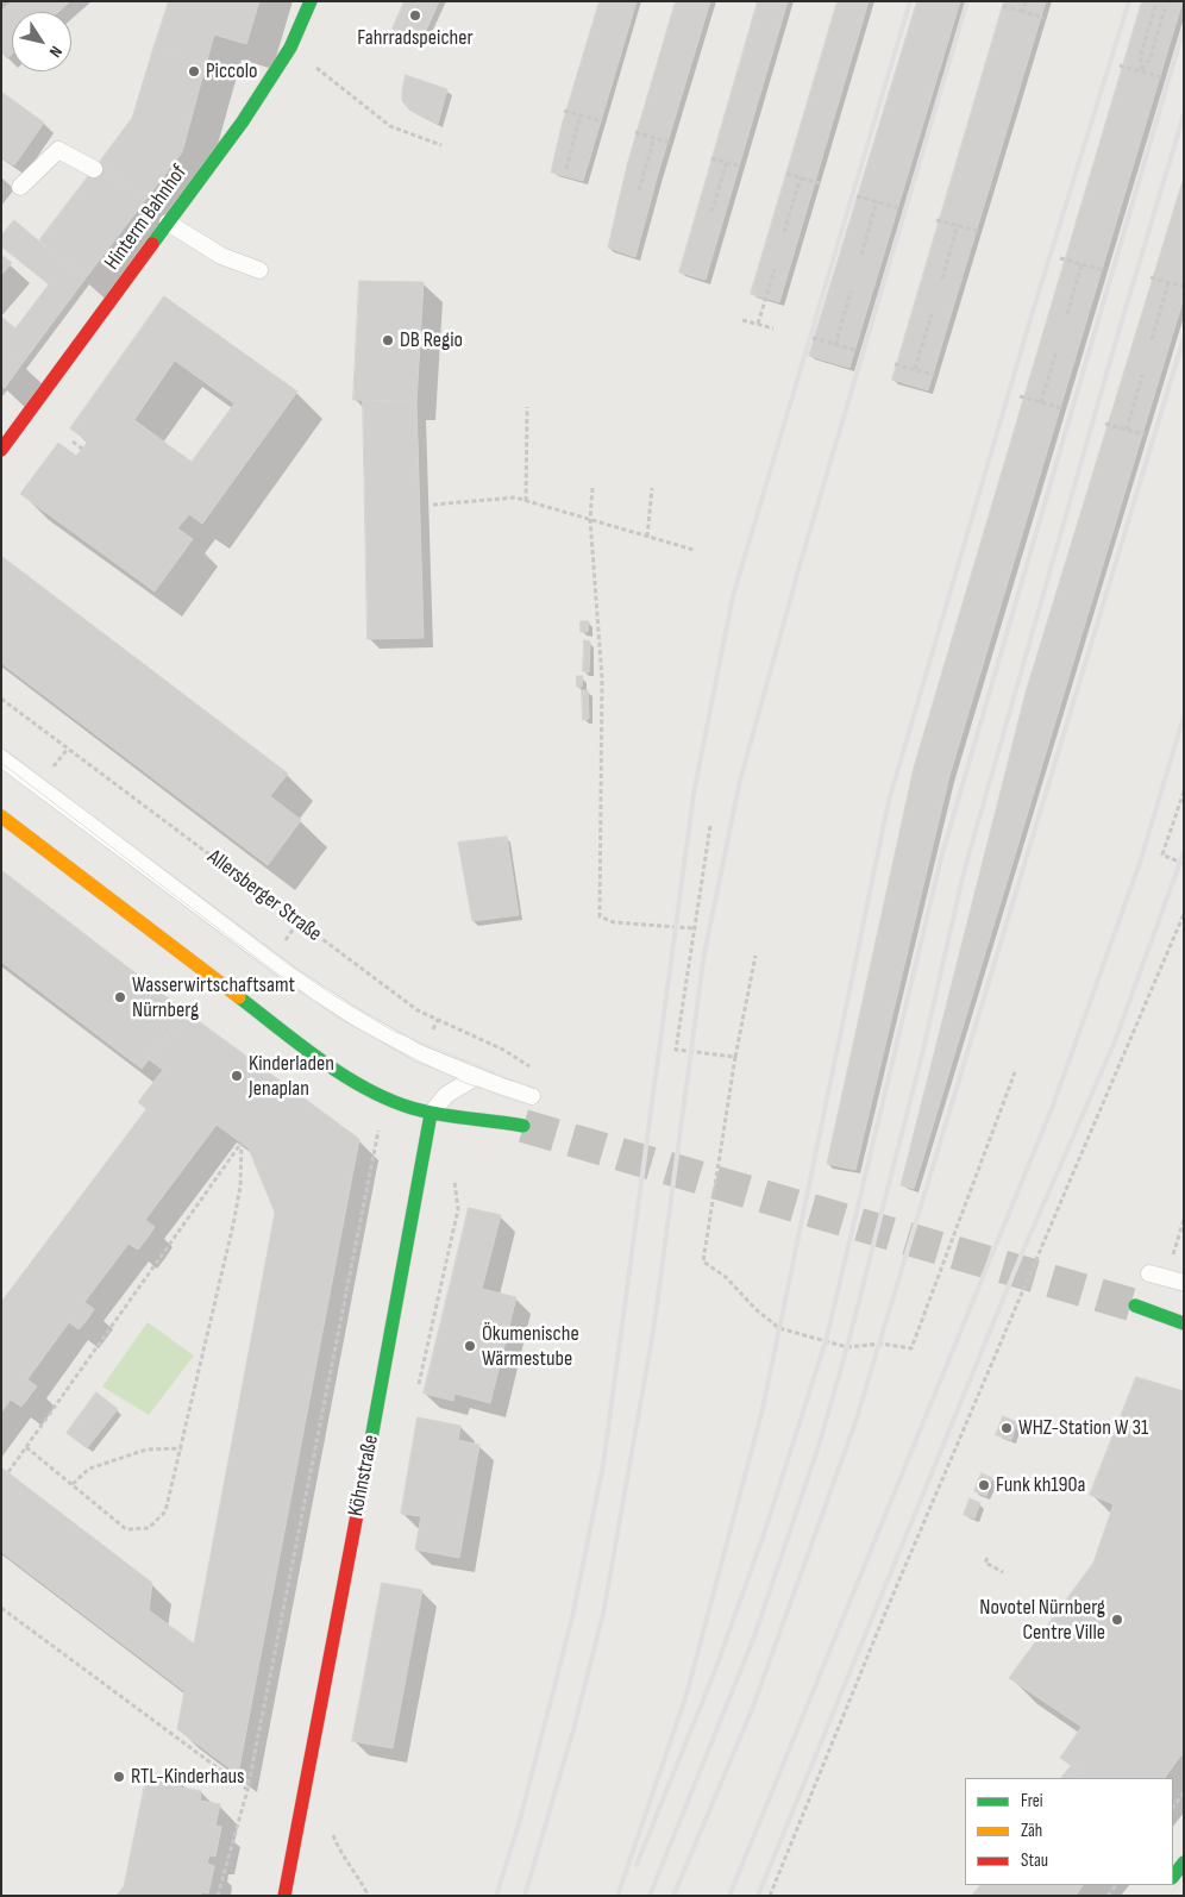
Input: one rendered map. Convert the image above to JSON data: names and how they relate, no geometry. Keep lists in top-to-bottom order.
{
  "streets": {
    "street": ["Hinterm Bahnhof", "Köhnstraße"],
    "path": ["Allersberger Straße"]
  },
  "places": [
    "Fahrradspeicher",
    "Piccolo",
    "DB Regio",
    "Wasserwirtschaftsamt Nürnberg",
    "Kinderladen Jenaplan",
    "Ökumenische Wärmestube",
    "WHZ-Station W 31",
    "Funk kh190a",
    "Novotel Nürnberg Centre Ville",
    "RTL-Kinderhaus"
  ],
  "legend": ["Frei", "Zäh", "Stau"],
  "north": "bottom right"
}
